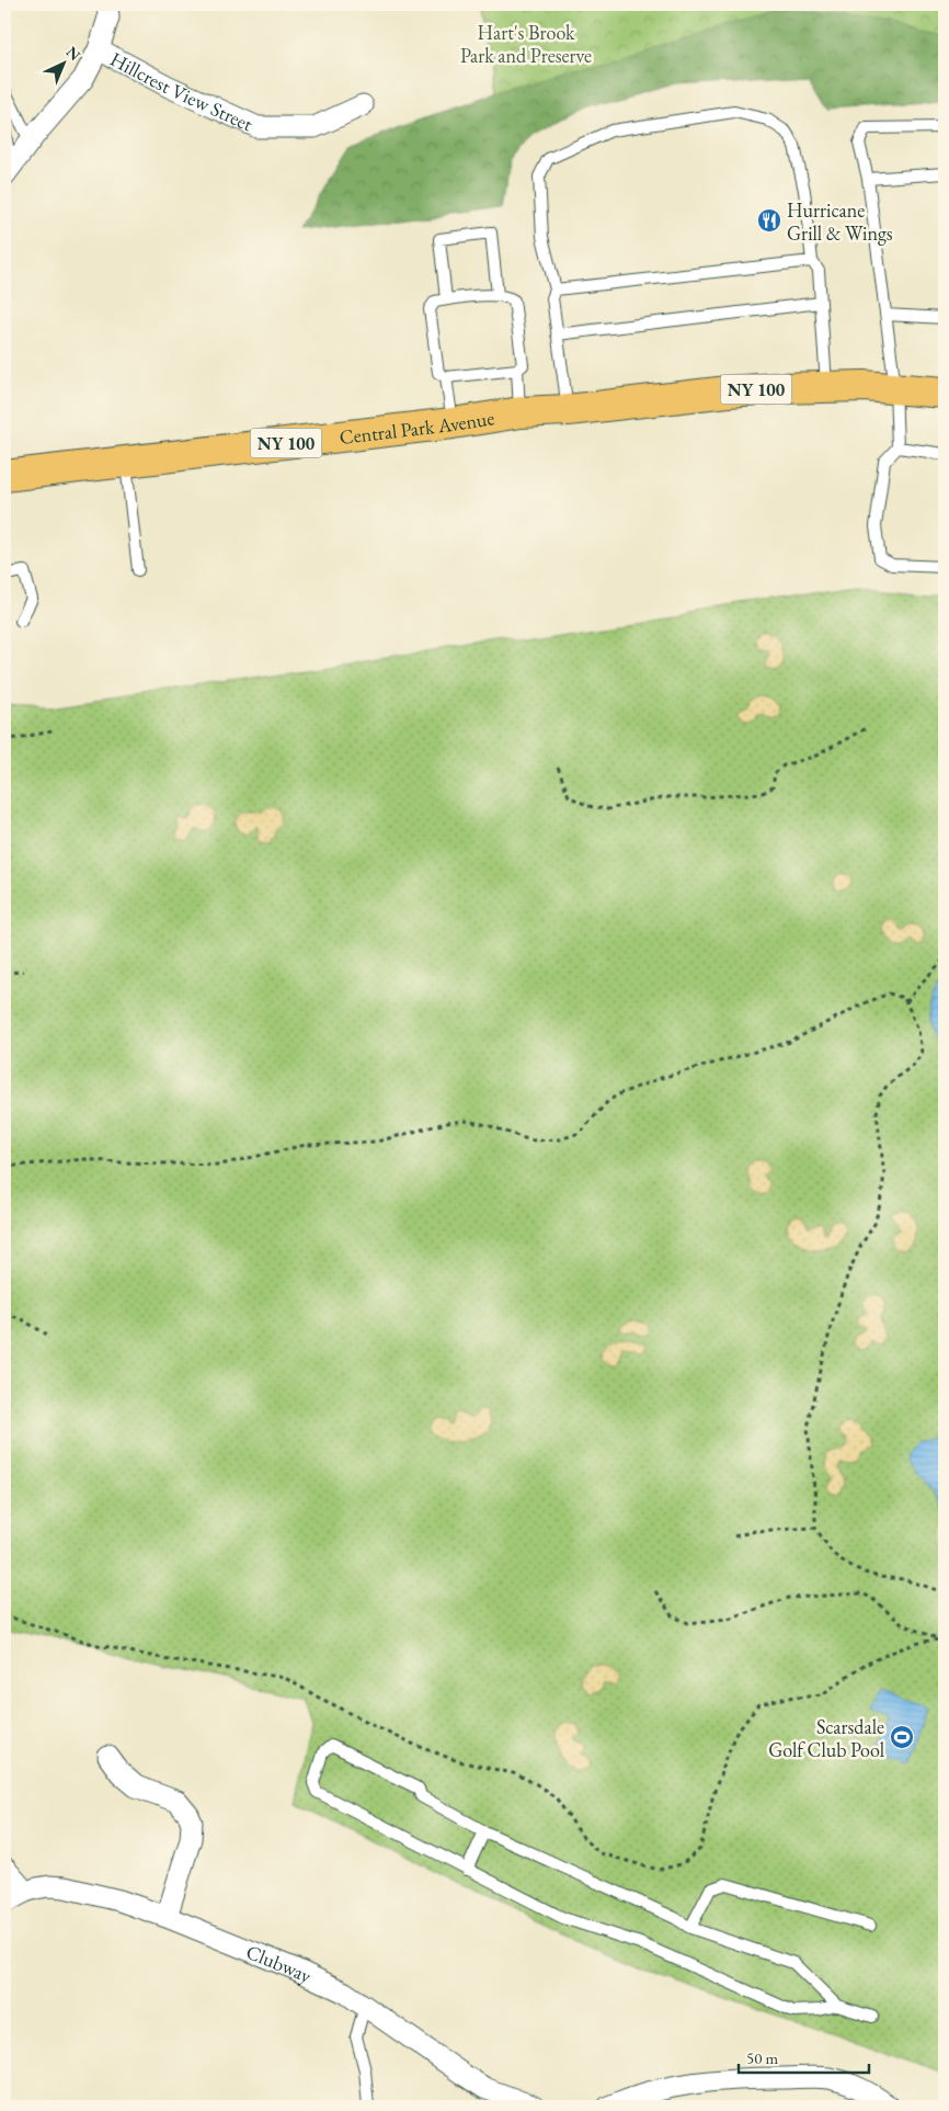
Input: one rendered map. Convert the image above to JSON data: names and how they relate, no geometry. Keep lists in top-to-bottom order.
{
  "streets": {
    "main road": ["NY 100", "Central Park Avenue"],
    "street": ["Hillcrest View Street", "Clubway"]
  },
  "crossings": [
    ["NY 100", "Central Park Avenue"]
  ],
  "parks": ["Hart's Brook Park and Preserve"],
  "places": {
    "restaurant": ["Hurricane Grill & Wings"],
    "sports": ["Scarsdale Golf Club Pool"]
  },
  "scale_bar": "50 m",
  "north": "top right"
}
